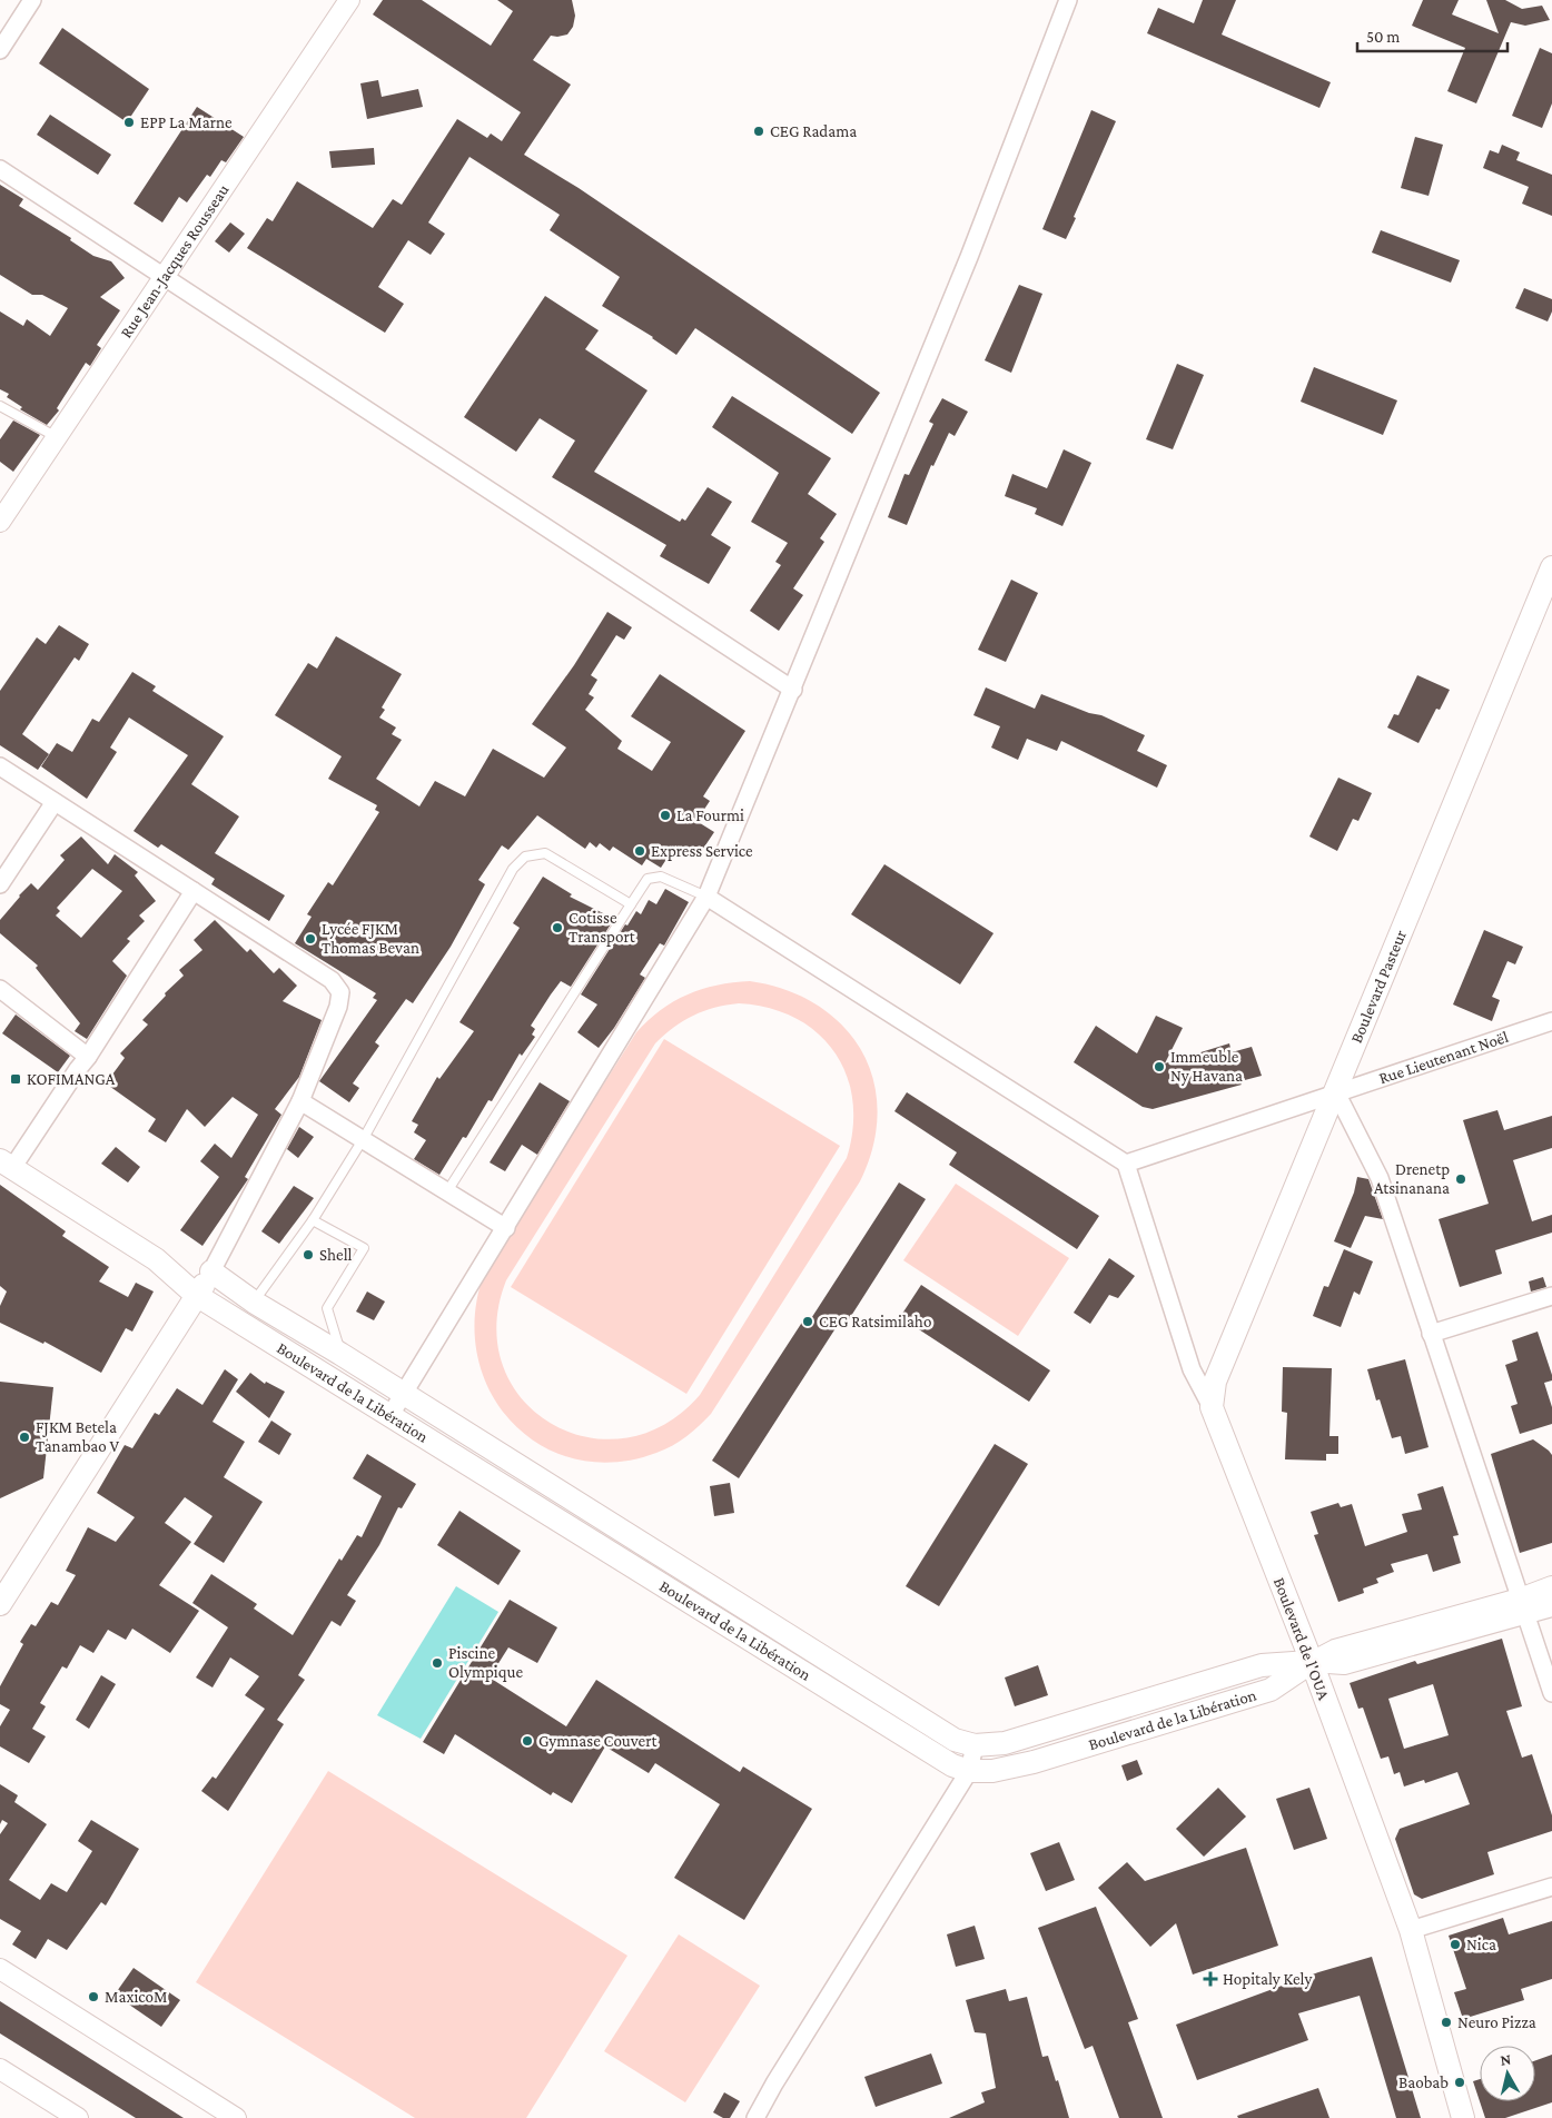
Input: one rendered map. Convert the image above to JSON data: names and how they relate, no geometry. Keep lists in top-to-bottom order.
{
  "streets": {
    "main road": ["Boulevard Pasteur", "Boulevard de la Libération", "Boulevard de l'OUA"],
    "street": ["Rue Jean-Jacques Rousseau", "Rue Lieutenant Noël"]
  },
  "crossings": [
    ["Boulevard Pasteur", "Rue Lieutenant Noël"],
    ["Boulevard Pasteur", "Boulevard de l'OUA"],
    ["Rue Lieutenant Noël", "Boulevard de l'OUA"],
    ["Boulevard de la Libération", "Boulevard de l'OUA"]
  ],
  "places": {
    "other": [
      "EPP La Marne",
      "CEG Radama",
      "La Fourmi",
      "Express Service",
      "Cotisse Transport",
      "Lycée FJKM Thomas Bevan",
      "Immeuble Ny Havana",
      "Drenetp Atsinanana",
      "Shell",
      "CEG Ratsimilaho",
      "FJKM Betela Tanambao V",
      "Piscine Olympique",
      "Gymnase Couvert",
      "Nica",
      "MaxicoM",
      "Neuro Pizza",
      "Baobab"
    ],
    "transit": ["KOFIMANGA"],
    "health": ["Hopitaly Kely"]
  },
  "scale_bar": "50 m",
  "north": "top"
}
